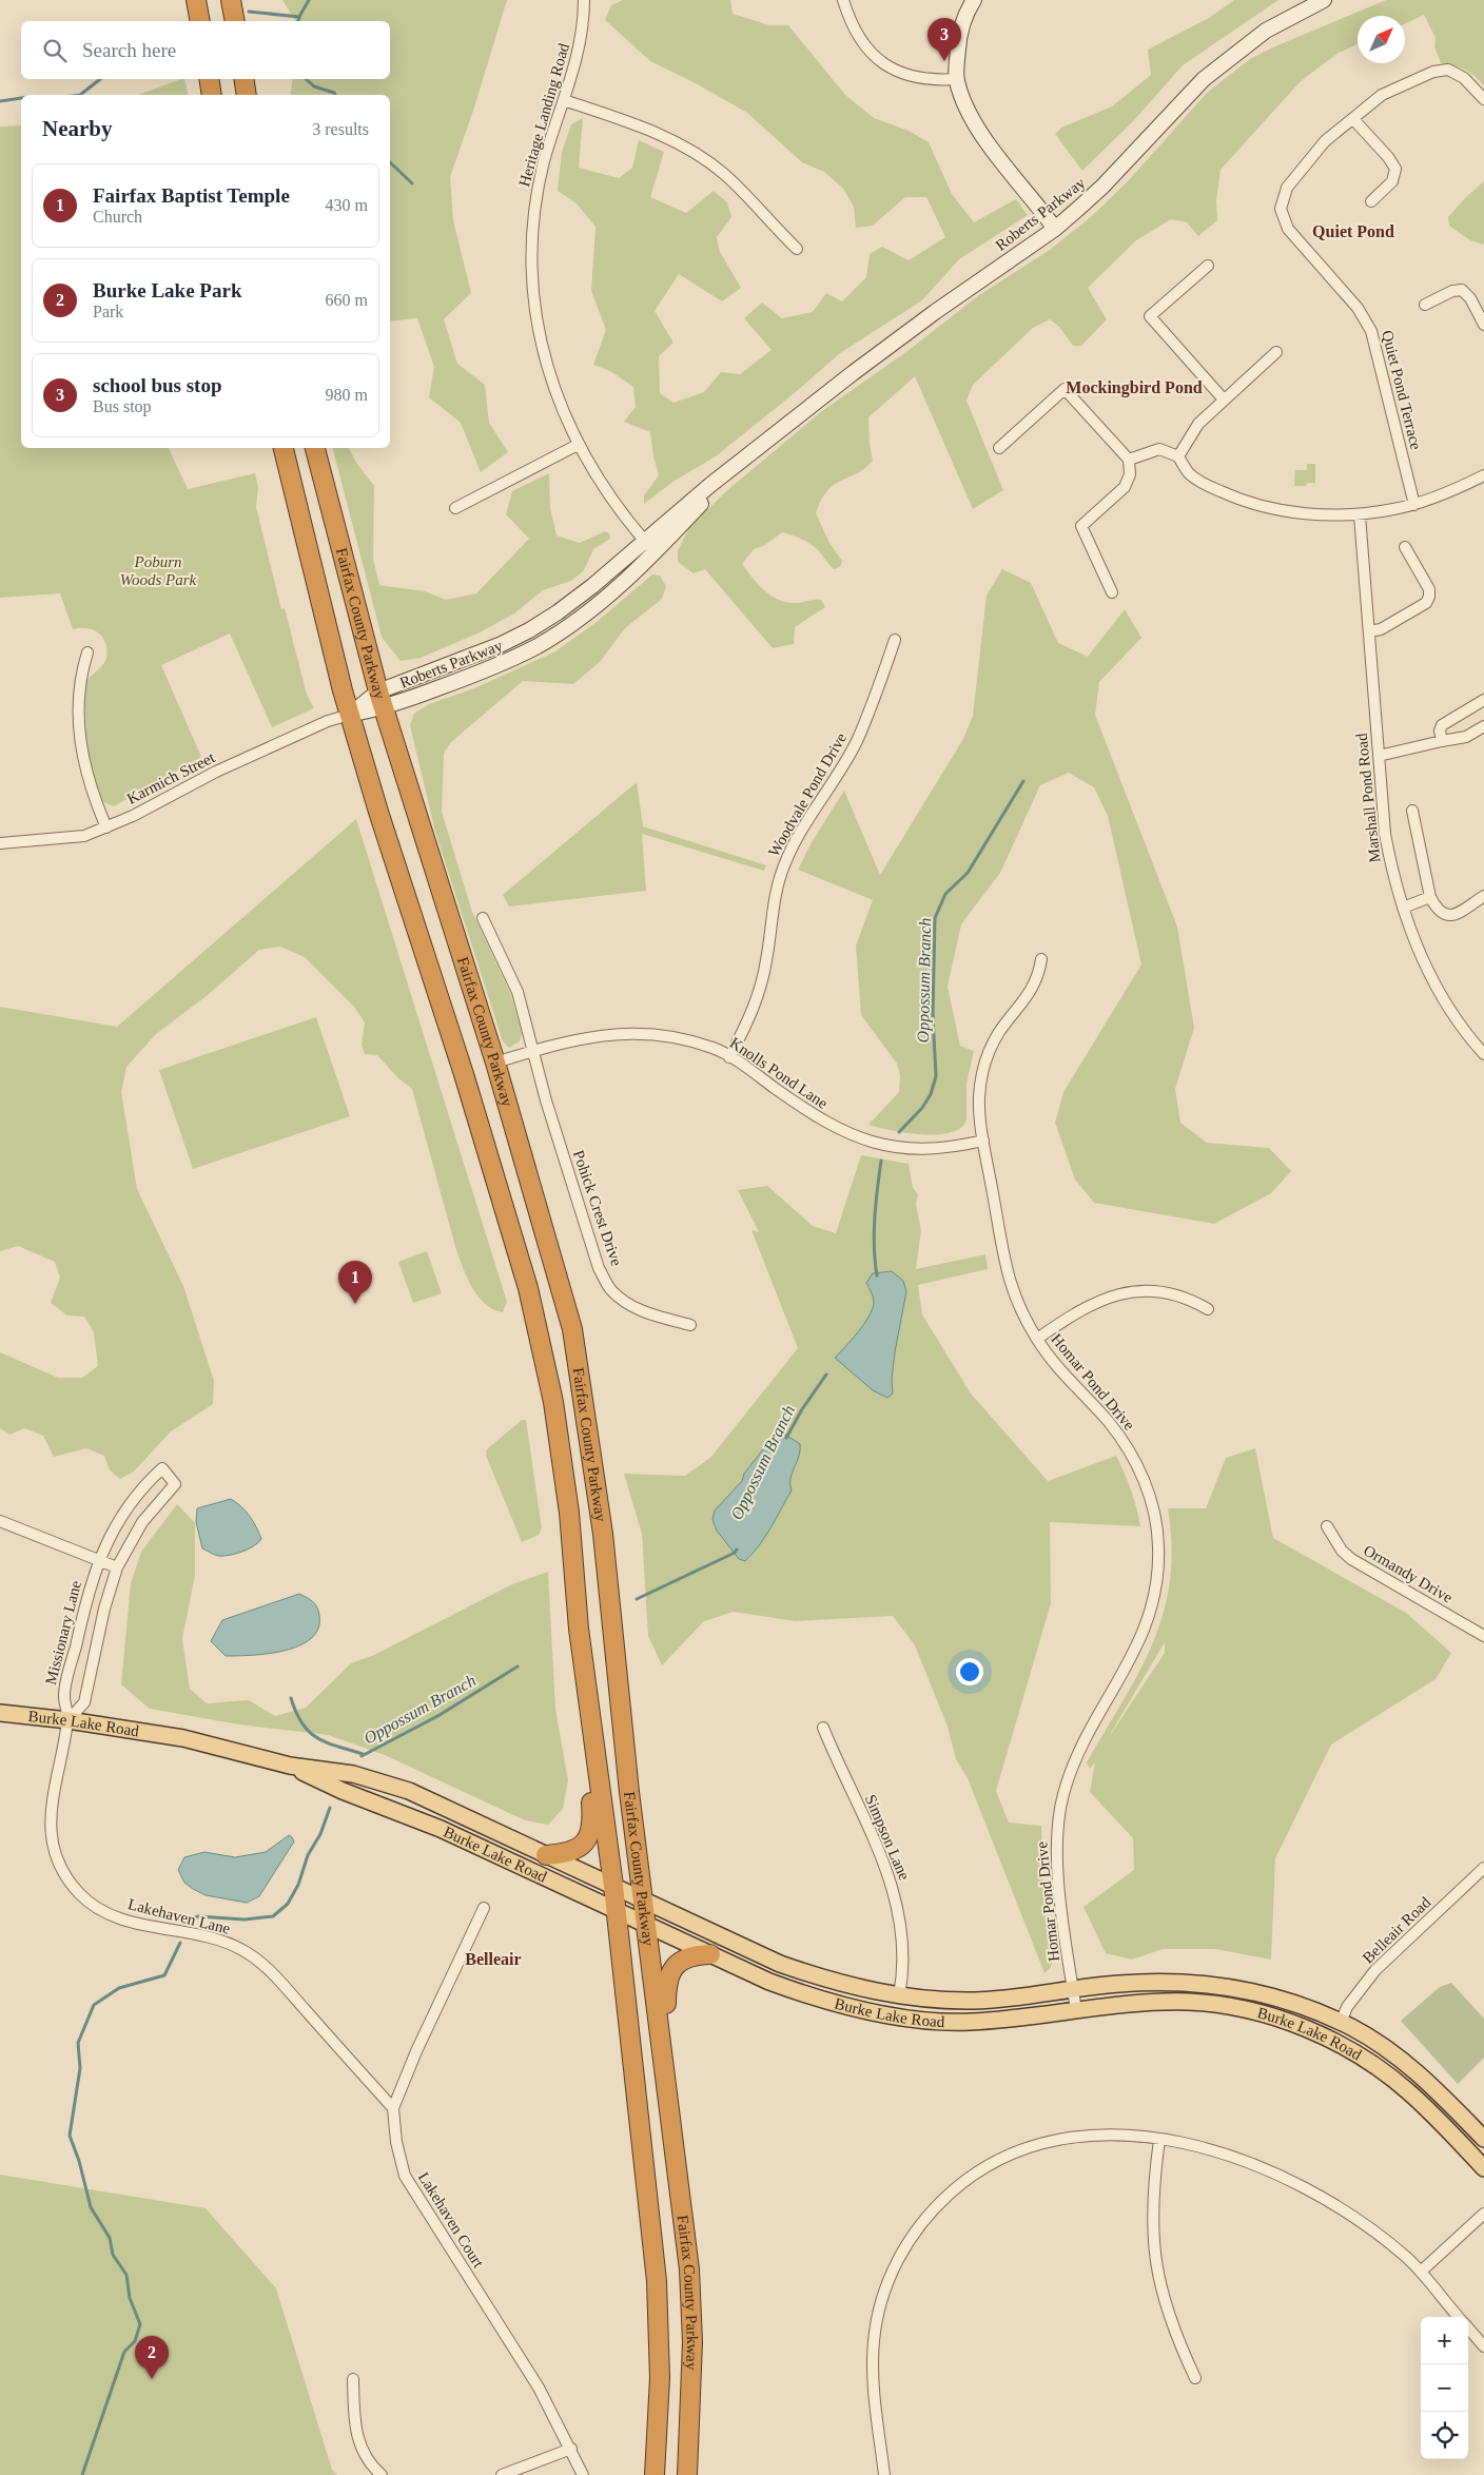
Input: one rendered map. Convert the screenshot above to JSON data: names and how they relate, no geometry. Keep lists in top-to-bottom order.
{
  "streets": {
    "highway": ["Fairfax County Parkway"],
    "main road": ["Roberts Parkway", "Burke Lake Road"],
    "street": [
      "Heritage Landing Road",
      "Quiet Pond Terrace",
      "Karmich Street",
      "Woodvale Pond Drive",
      "Marshall Pond Road",
      "Knolls Pond Lane",
      "Pohick Crest Drive",
      "Homar Pond Drive",
      "Ormandy Drive",
      "Missionary Lane",
      "Simpson Lane",
      "Lakehaven Lane",
      "Belleair Road",
      "Lakehaven Court"
    ]
  },
  "crossings": [
    ["Heritage Landing Road", "Roberts Parkway"],
    ["Roberts Parkway", "Fairfax County Parkway"],
    ["Roberts Parkway", "Karmich Street"],
    ["Fairfax County Parkway", "Karmich Street"],
    ["Fairfax County Parkway", "Knolls Pond Lane"],
    ["Fairfax County Parkway", "Burke Lake Road"],
    ["Woodvale Pond Drive", "Knolls Pond Lane"],
    ["Knolls Pond Lane", "Pohick Crest Drive"],
    ["Knolls Pond Lane", "Homar Pond Drive"],
    ["Homar Pond Drive", "Burke Lake Road"],
    ["Missionary Lane", "Burke Lake Road"],
    ["Missionary Lane", "Lakehaven Lane"],
    ["Burke Lake Road", "Simpson Lane"],
    ["Burke Lake Road", "Lakehaven Lane"],
    ["Burke Lake Road", "Belleair Road"],
    ["Lakehaven Lane", "Lakehaven Court"]
  ],
  "districts": ["Quiet Pond", "Mockingbird Pond", "Belleair"],
  "water": ["Oppossum Branch"],
  "parks": ["Poburn Woods Park"],
  "north": "top right",
  "page": {
    "pins": ["3", "1", "2"],
    "search": "Search here",
    "heading": ["Nearby", "3 results"],
    "list": [
      {
        "mark": "1",
        "name": "Fairfax Baptist Temple",
        "note": "Church",
        "value": "430 m"
      },
      {
        "mark": "2",
        "name": "Burke Lake Park",
        "note": "Park",
        "value": "660 m"
      },
      {
        "mark": "3",
        "name": "school bus stop",
        "note": "Bus stop",
        "value": "980 m"
      }
    ],
    "map_buttons": ["+", "−"]
  }
}
